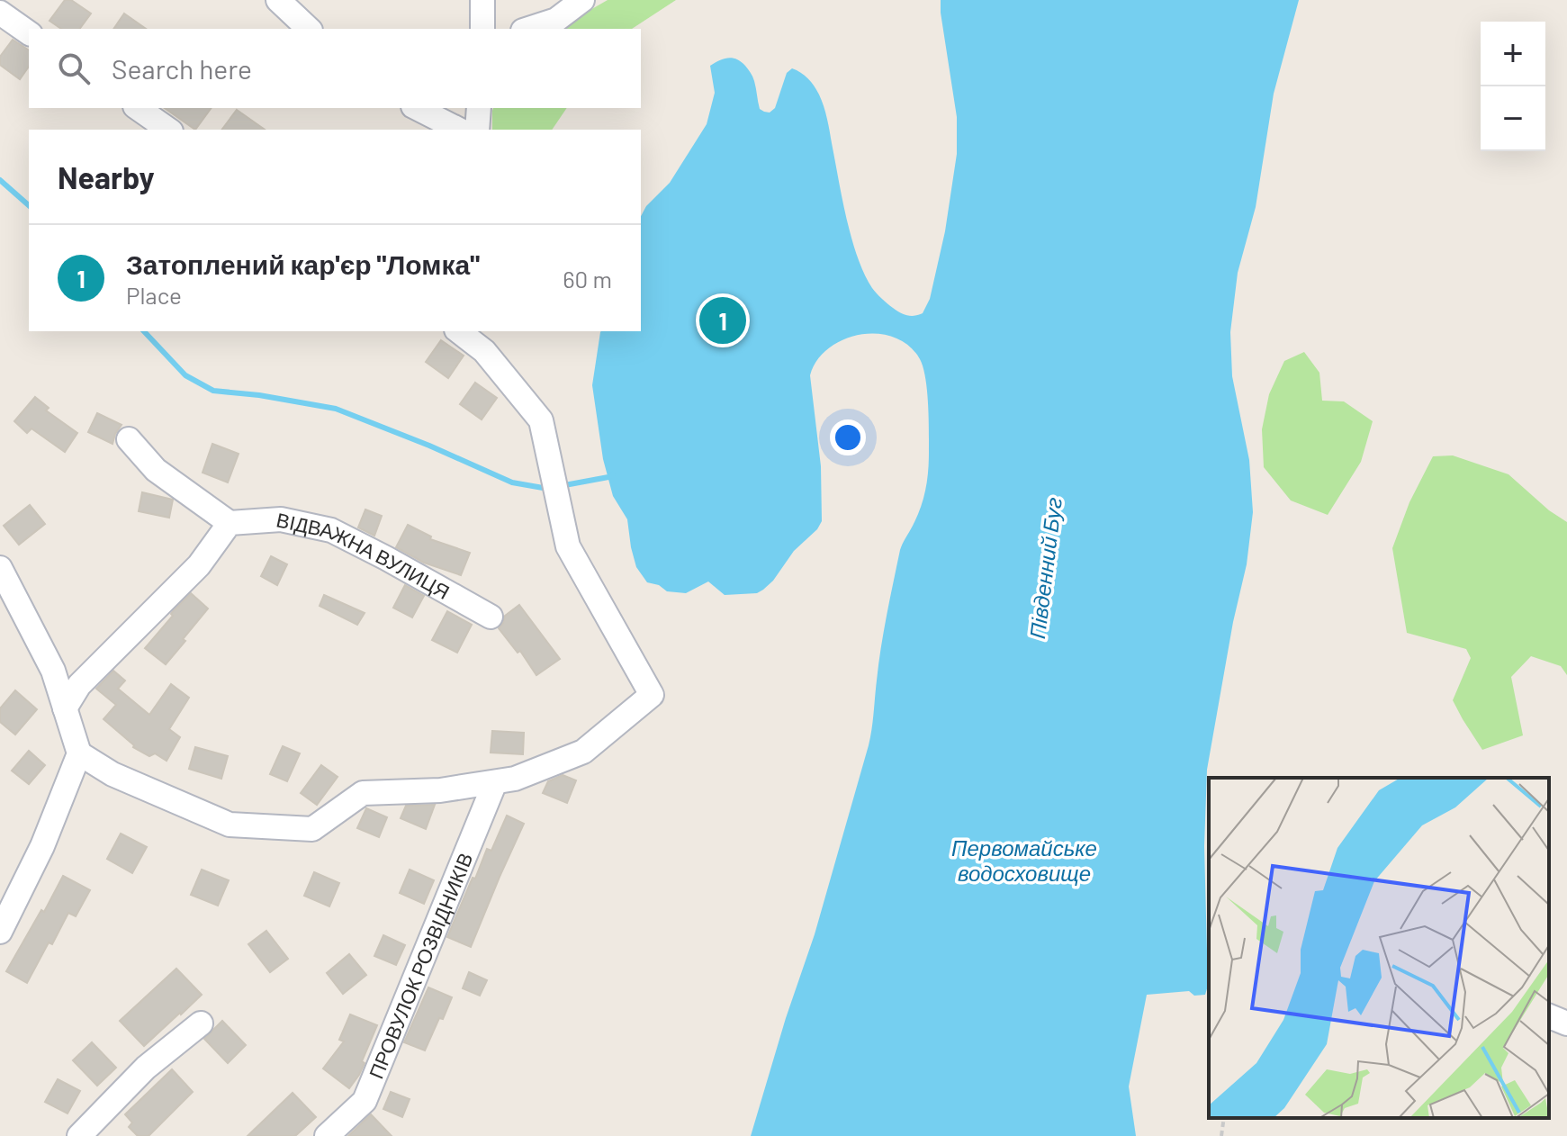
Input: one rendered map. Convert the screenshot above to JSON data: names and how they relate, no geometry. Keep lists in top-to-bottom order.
{
  "streets": {
    "street": ["ВІДВАЖНА ВУЛИЦЯ", "ПРОВУЛОК РОЗВІДНИКІВ"]
  },
  "water": ["Південний Буг", "Первомайське водосховище"],
  "page": {
    "map_buttons": ["+", "−"],
    "search": "Search here",
    "heading": "Nearby",
    "list": [
      {
        "mark": "1",
        "name": "Затоплений кар'єр \"Ломка\"",
        "note": "Place",
        "value": "60 m"
      }
    ],
    "pins": "1"
  }
}
